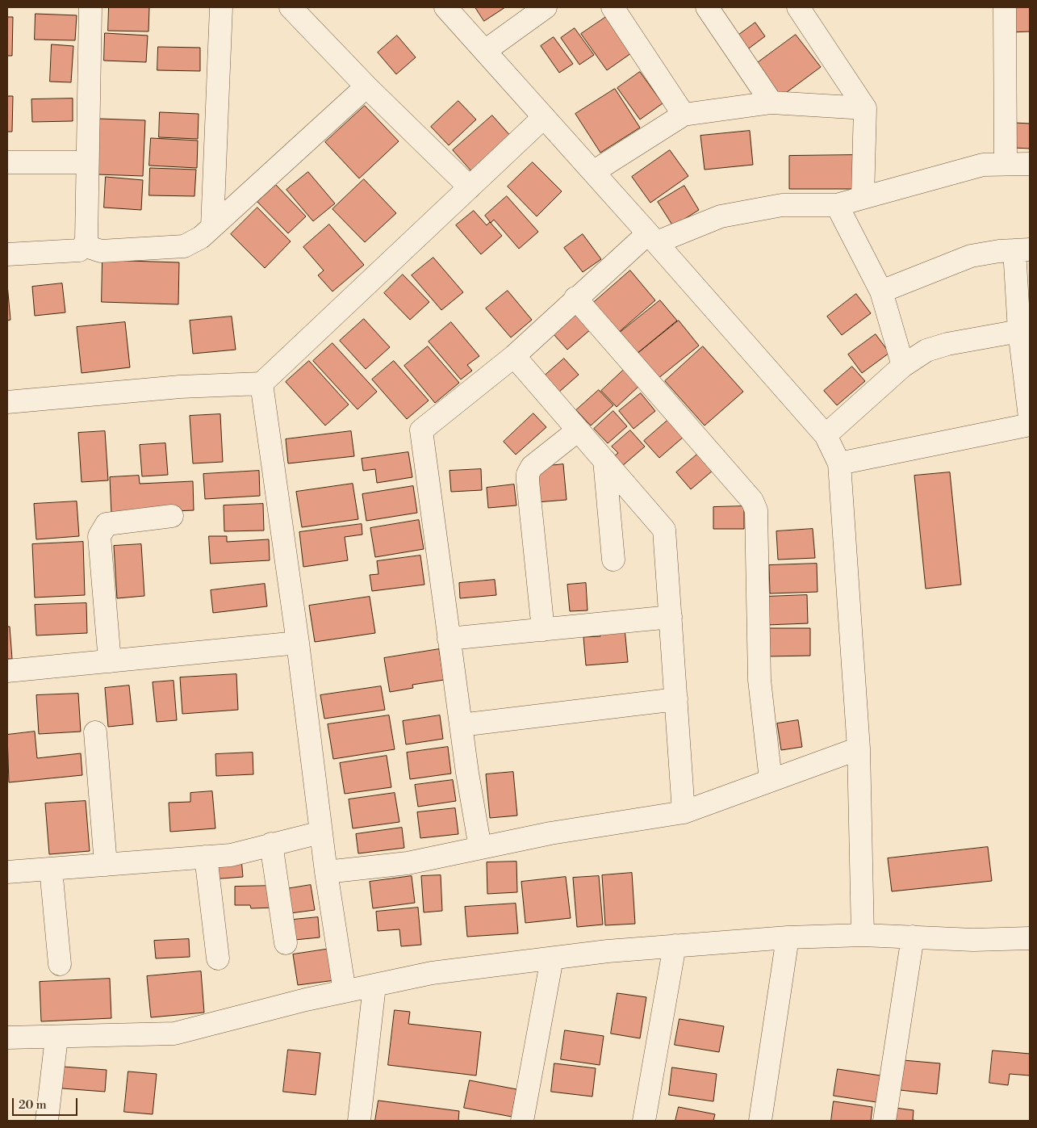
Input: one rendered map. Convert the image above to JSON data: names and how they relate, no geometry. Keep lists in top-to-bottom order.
{
  "scale_bar": "20 m"
}
